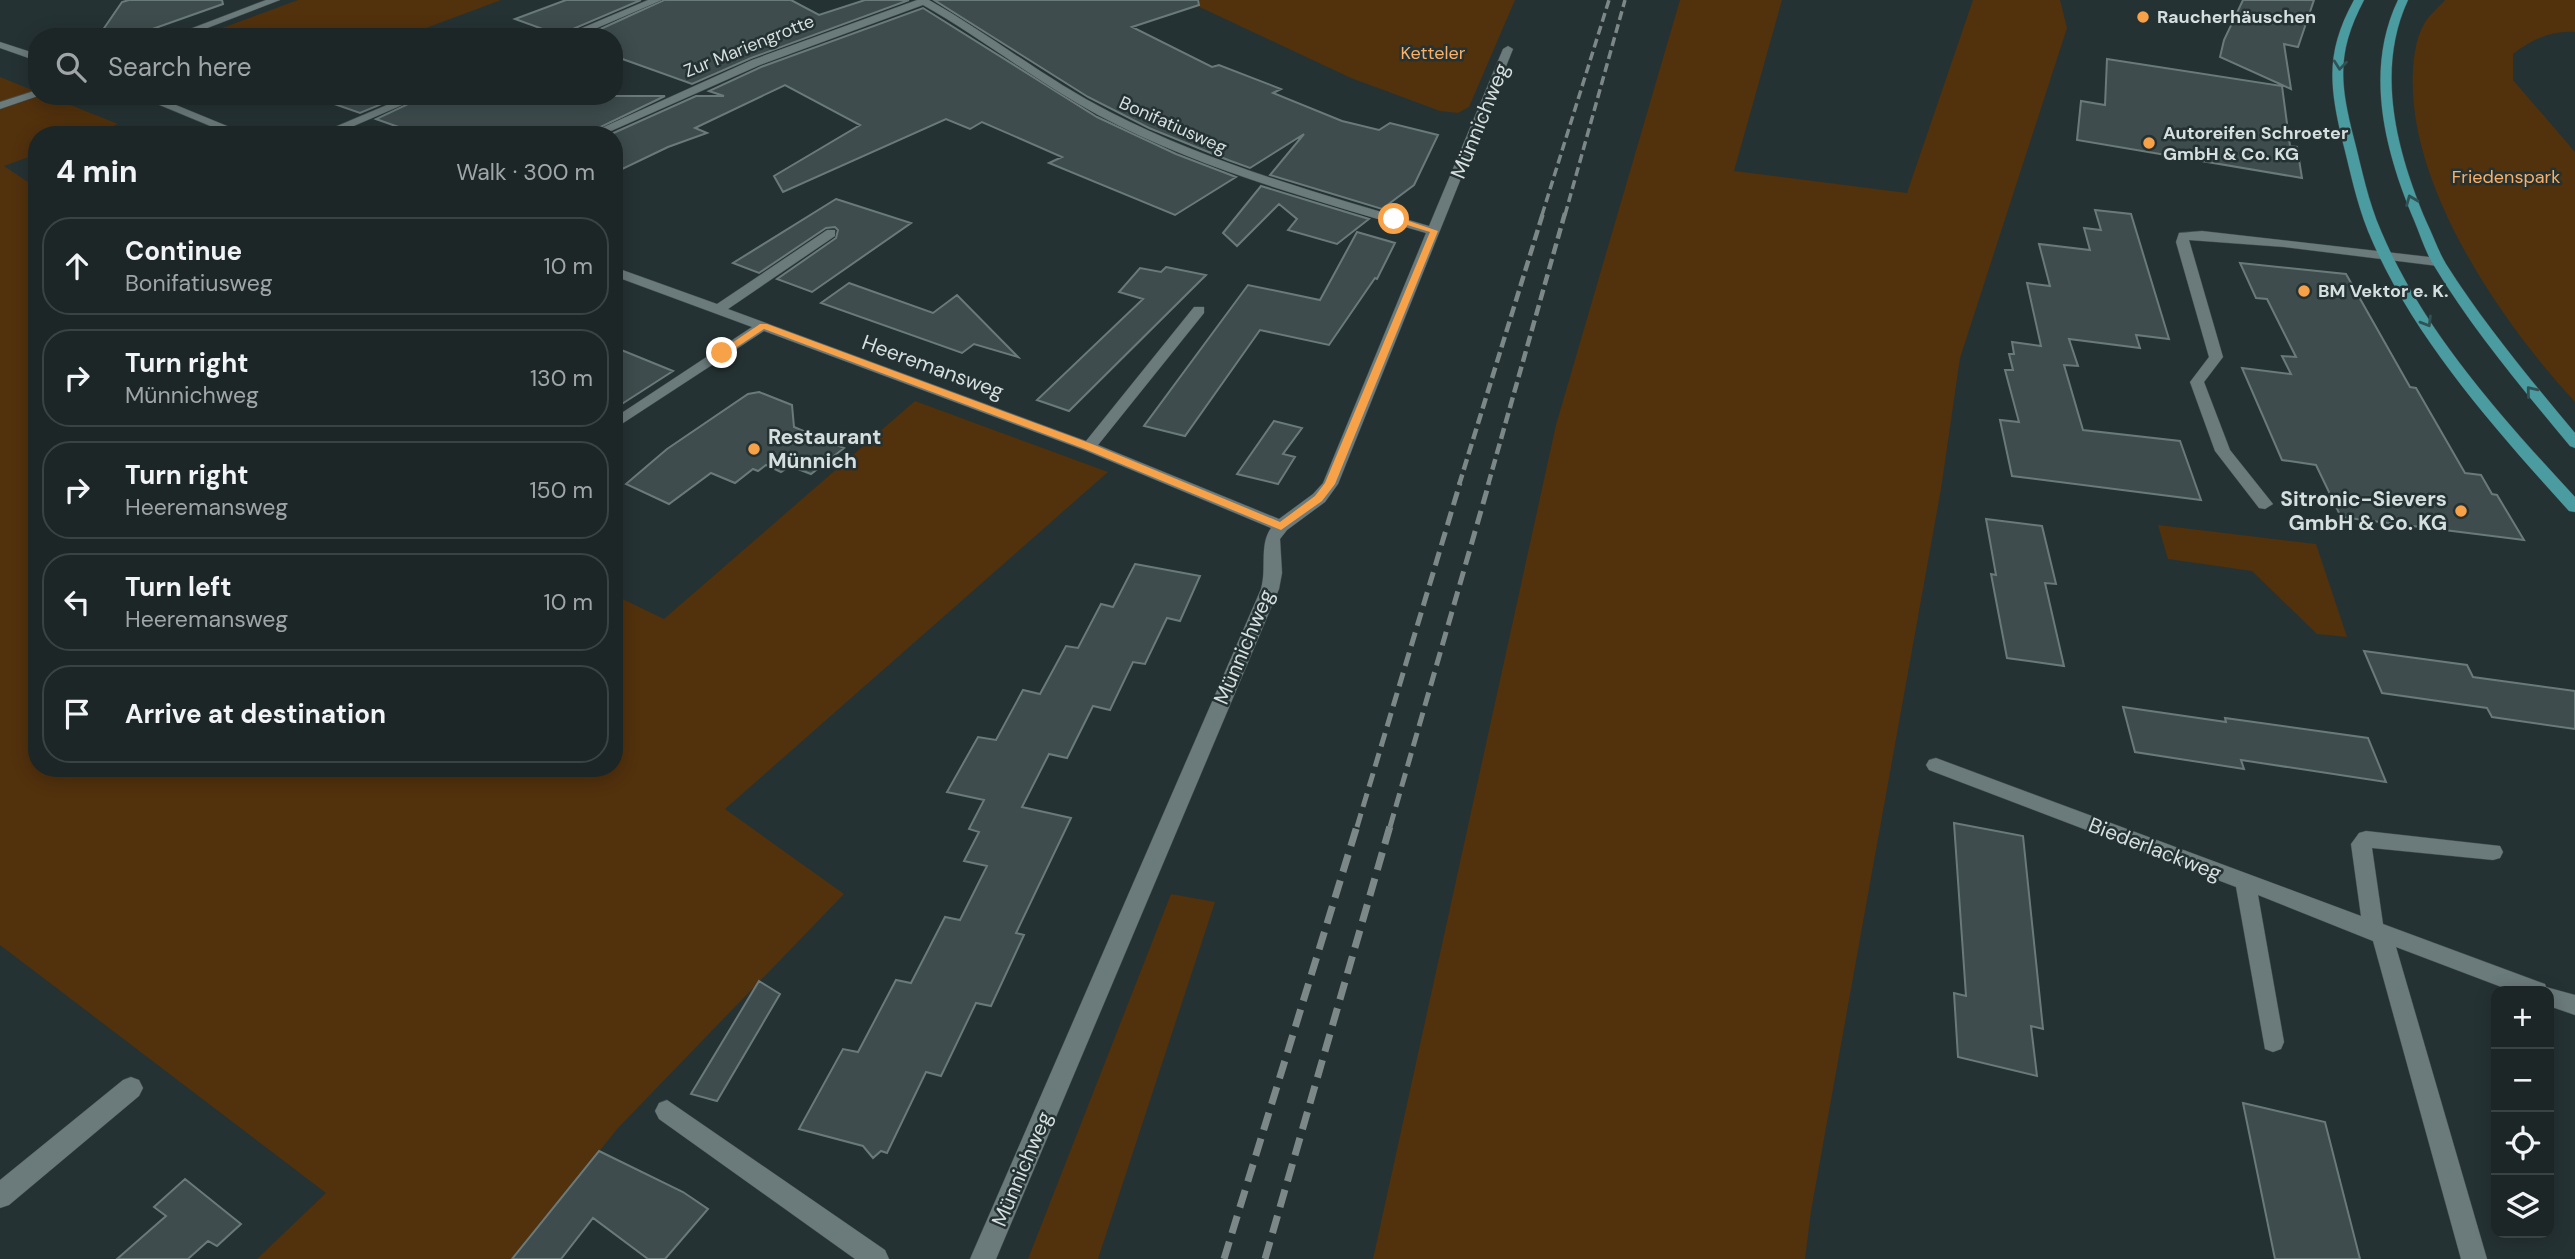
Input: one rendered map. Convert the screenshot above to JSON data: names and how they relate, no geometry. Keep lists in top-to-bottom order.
{
  "streets": {
    "street": [
      "Zur Mariengrotte",
      "Münnichweg",
      "Bonifatiusweg",
      "Heeremansweg",
      "Biederlackweg"
    ]
  },
  "crossings": [
    ["Zur Mariengrotte", "Bonifatiusweg"],
    ["Münnichweg", "Bonifatiusweg"],
    ["Münnichweg", "Heeremansweg"]
  ],
  "parks": ["Ketteler", "Friedenspark"],
  "places": [
    "Raucherhäuschen",
    "Autoreifen Schroeter GmbH & Co. KG",
    "BM Vektor e. K.",
    "Restaurant Münnich",
    "Sitronic-Sievers GmbH & Co. KG"
  ],
  "page": {
    "search": "Search here",
    "heading": ["4 min", "Walk · 300 m"],
    "list": [
      ["Continue", "Bonifatiusweg", "10 m"],
      ["Turn right", "Münnichweg", "130 m"],
      ["Turn right", "Heeremansweg", "150 m"],
      ["Turn left", "Heeremansweg", "10 m"],
      "Arrive at destination"
    ],
    "map_buttons": ["+", "−"]
  }
}
